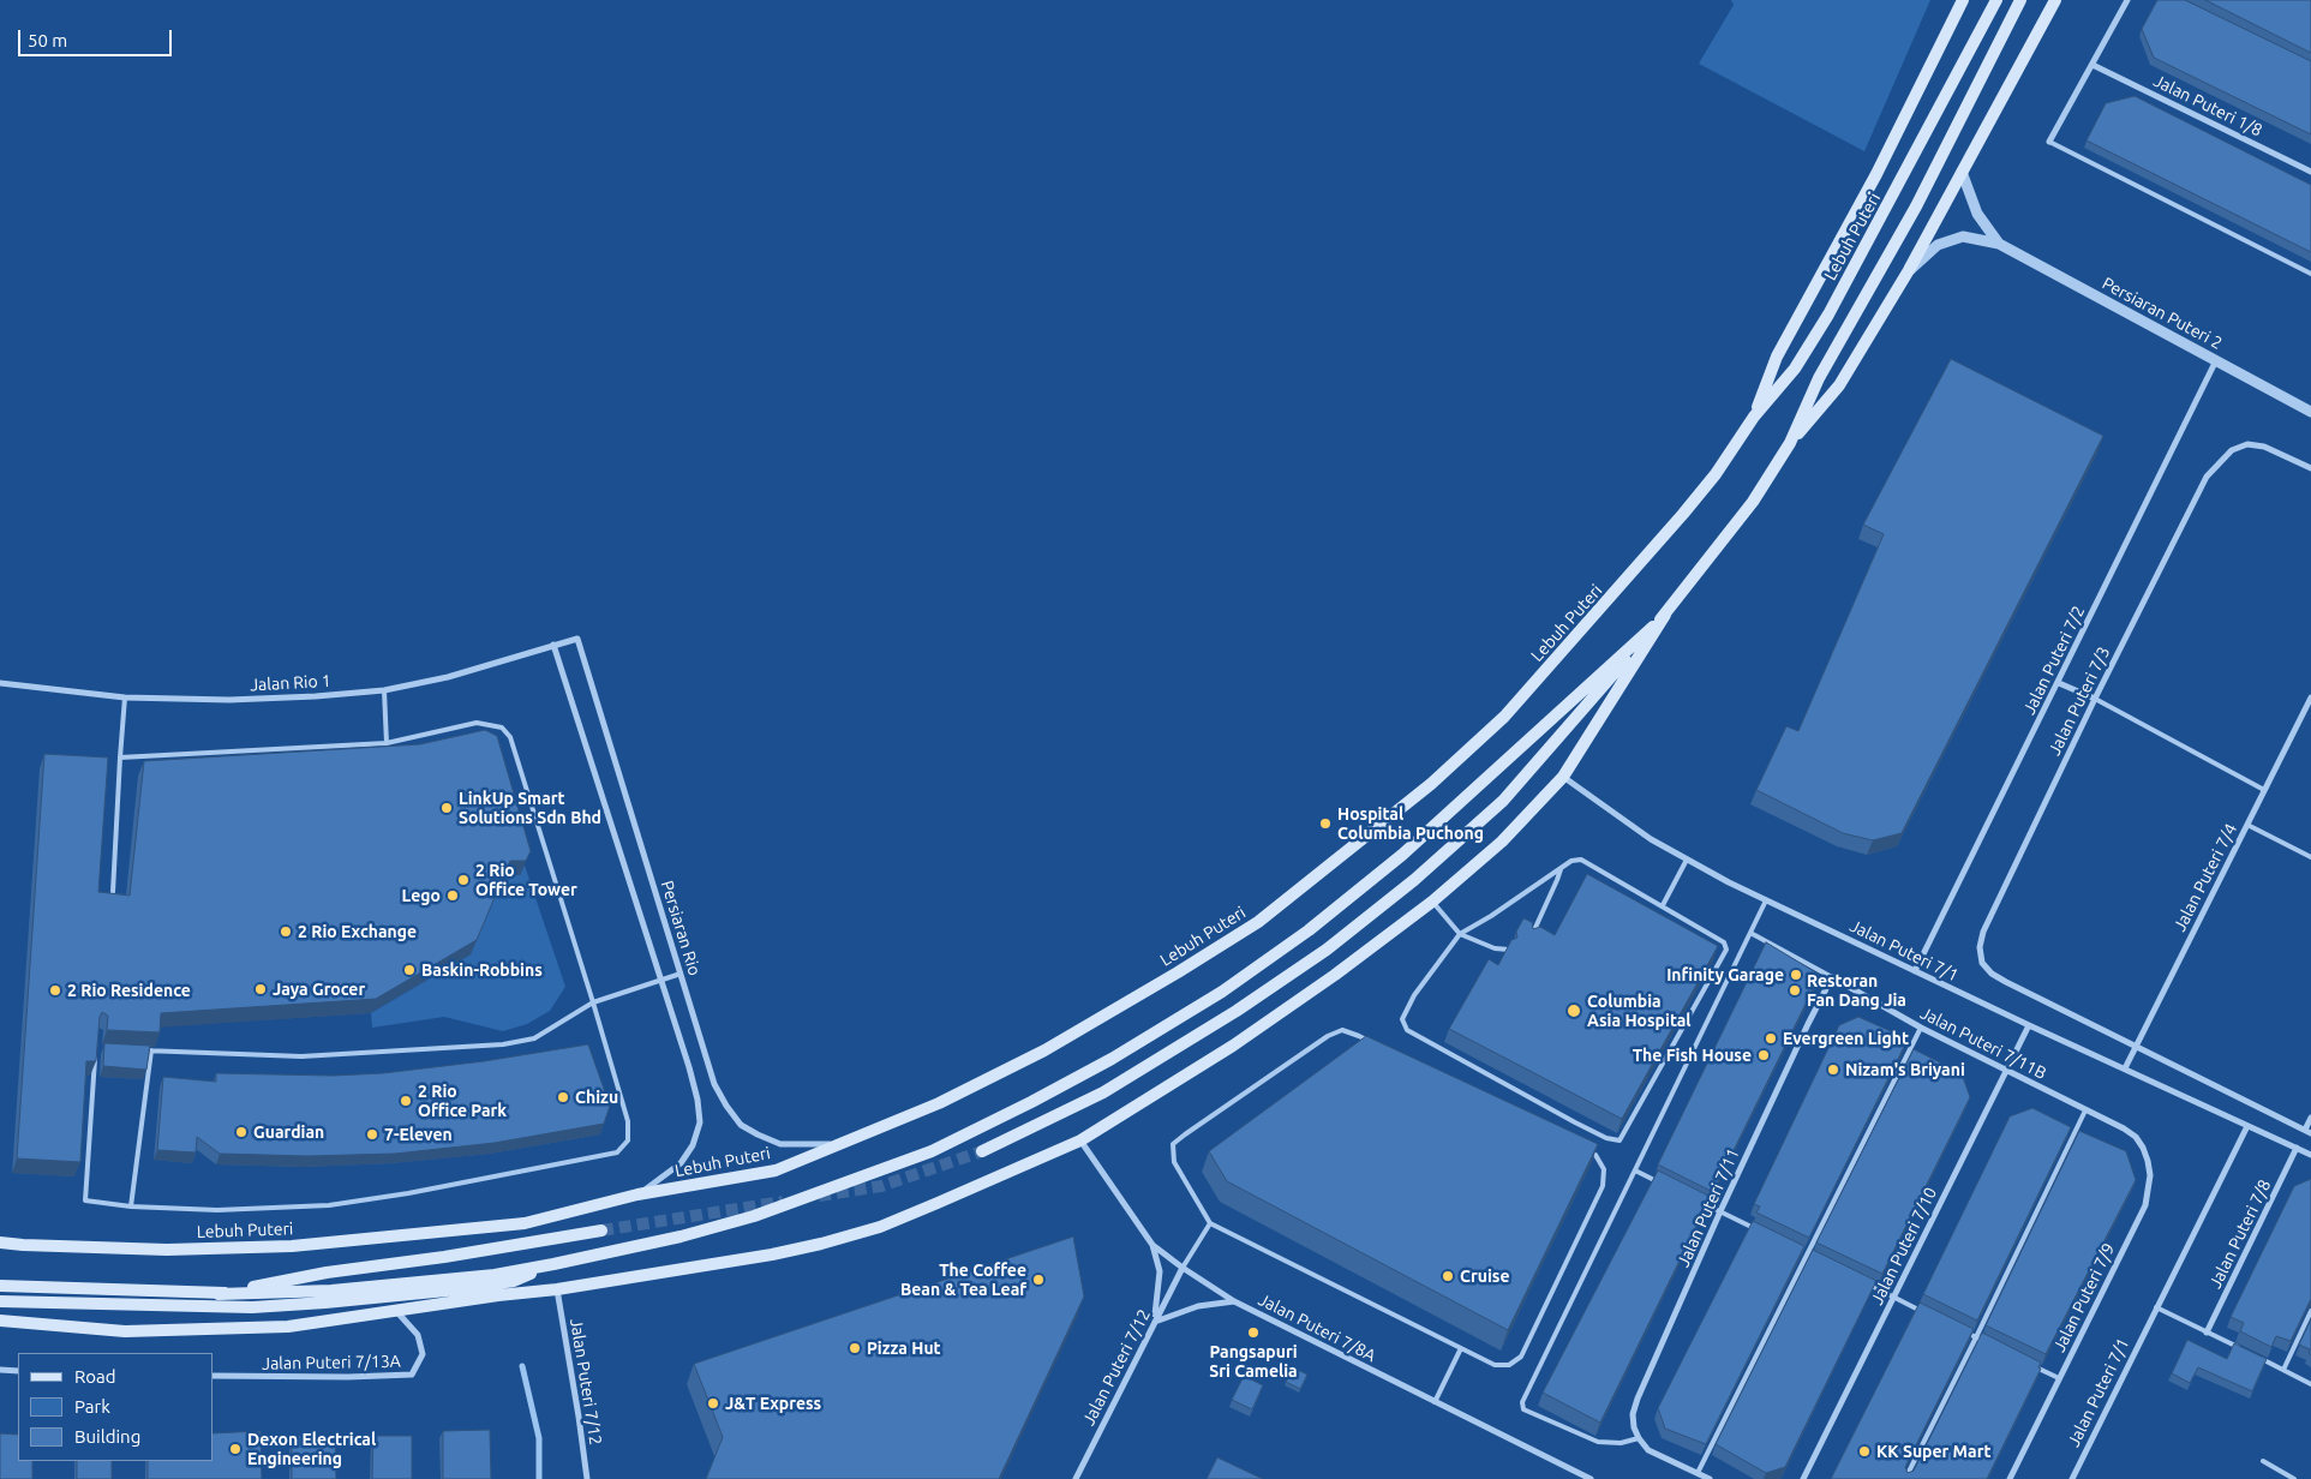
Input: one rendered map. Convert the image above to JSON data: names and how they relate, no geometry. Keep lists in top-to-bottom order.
{
  "streets": {
    "main road": ["Lebuh Puteri"],
    "street": [
      "Jalan Puteri 1/8",
      "Persiaran Puteri 2",
      "Jalan Puteri 7/2",
      "Jalan Rio 1",
      "Jalan Puteri 7/3",
      "Jalan Puteri 7/4",
      "Persiaran Rio",
      "Jalan Puteri 7/1",
      "Jalan Puteri 7/11B",
      "Jalan Puteri 7/11",
      "Jalan Puteri 7/8",
      "Jalan Puteri 7/10",
      "Jalan Puteri 7/9",
      "Jalan Puteri 7/8A",
      "Jalan Puteri 7/13A",
      "Jalan Puteri 7/12"
    ]
  },
  "crossings": [
    ["Lebuh Puteri", "Persiaran Rio"],
    ["Persiaran Puteri 2", "Jalan Puteri 7/2"],
    ["Jalan Puteri 7/2", "Jalan Puteri 7/1"],
    ["Jalan Rio 1", "Persiaran Rio"],
    ["Jalan Puteri 7/3", "Jalan Puteri 7/4"],
    ["Jalan Puteri 7/4", "Jalan Puteri 7/1"],
    ["Jalan Puteri 7/1", "Jalan Puteri 7/8"],
    ["Jalan Puteri 7/1", "Jalan Puteri 7/10"],
    ["Jalan Puteri 7/11B", "Jalan Puteri 7/11"],
    ["Jalan Puteri 7/11B", "Jalan Puteri 7/10"],
    ["Jalan Puteri 7/11B", "Jalan Puteri 7/9"],
    ["Jalan Puteri 7/8A", "Jalan Puteri 7/12"]
  ],
  "places": [
    "LinkUp Smart Solutions Sdn Bhd",
    "Hospital Columbia Puchong",
    "2 Rio Office Tower",
    "Lego",
    "2 Rio Exchange",
    "Baskin-Robbins",
    "Infinity Garage",
    "Jaya Grocer",
    "2 Rio Residence",
    "Restoran Fan Dang Jia",
    "Columbia Asia Hospital",
    "Evergreen Light",
    "The Fish House",
    "Nizam's Briyani",
    "Chizu",
    "2 Rio Office Park",
    "Guardian",
    "7-Eleven",
    "Cruise",
    "The Coffee Bean & Tea Leaf",
    "Pangsapuri Sri Camelia",
    "Pizza Hut",
    "J&T Express",
    "Dexon Electrical Engineering",
    "KK Super Mart"
  ],
  "legend": ["Road", "Park", "Building"],
  "scale_bar": "50 m"
}
